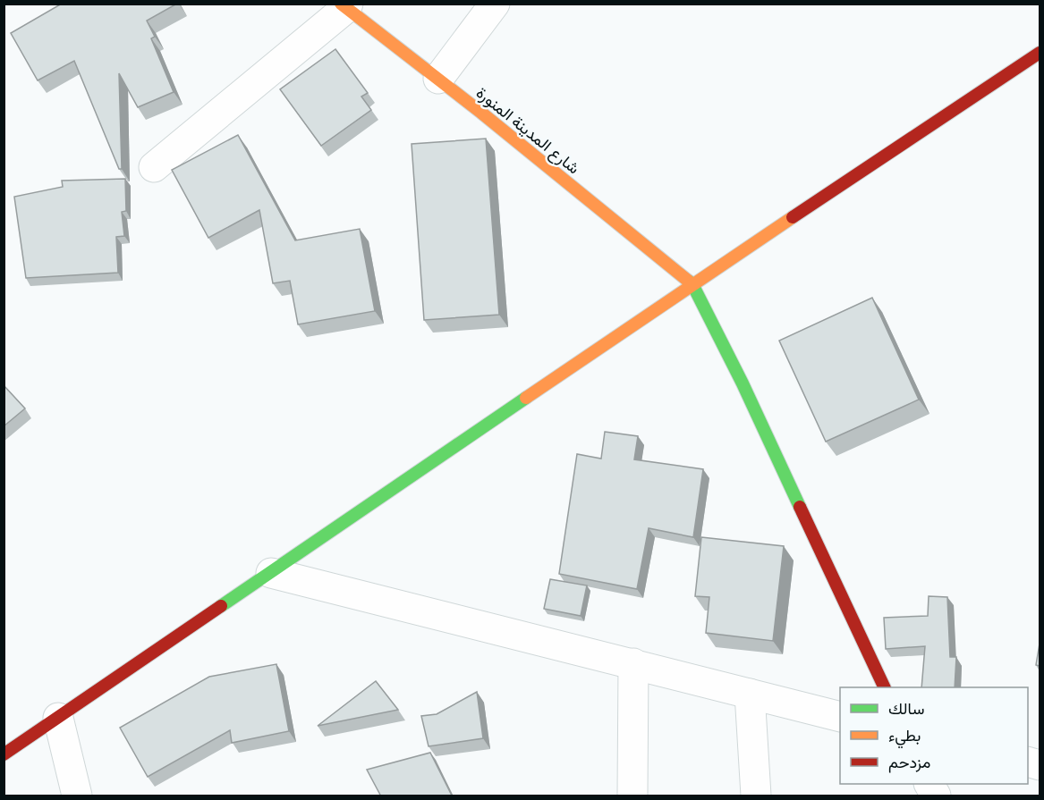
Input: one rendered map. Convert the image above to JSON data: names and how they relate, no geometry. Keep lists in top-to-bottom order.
{
  "streets": {
    "street": ["شارع المدينة المنورة"]
  },
  "legend": ["سالك", "بطيء", "مزدحم"]
}
